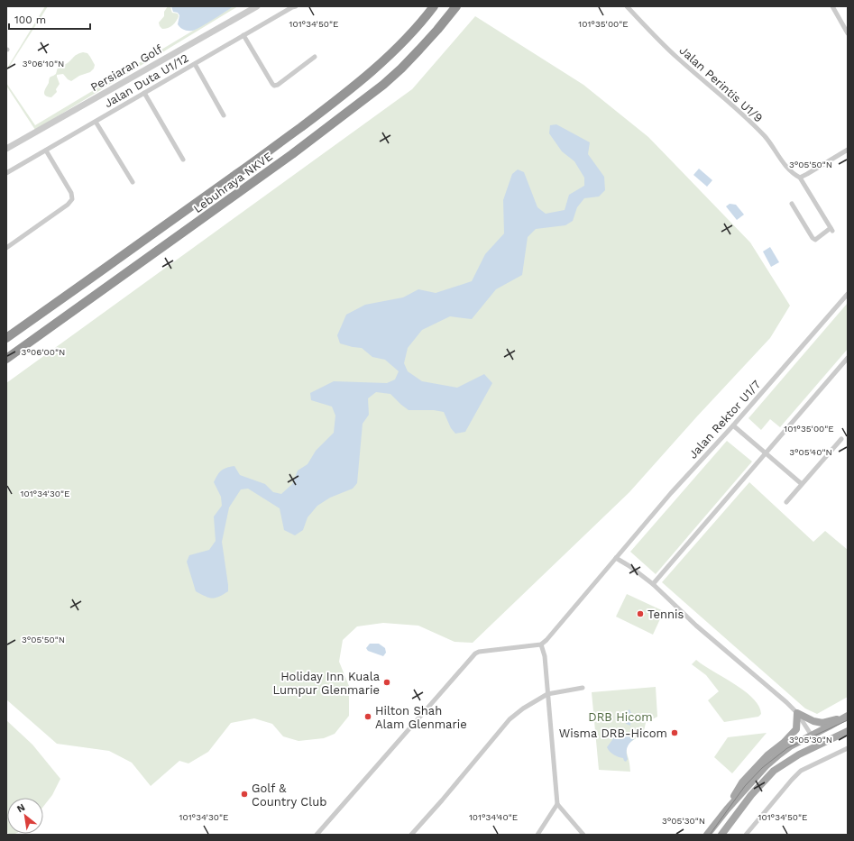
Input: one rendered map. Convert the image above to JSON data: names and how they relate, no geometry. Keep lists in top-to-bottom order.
{
  "streets": {
    "highway": ["Lebuhraya NKVE"],
    "street": [
      "Persiaran Golf",
      "Jalan Duta U1/12",
      "Jalan Perintis U1/9",
      "Jalan Rektor U1/7"
    ]
  },
  "parks": ["DRB Hicom"],
  "places": [
    "Tennis",
    "Holiday Inn Kuala Lumpur Glenmarie",
    "Hilton Shah Alam Glenmarie",
    "Wisma DRB-Hicom",
    "Golf & Country Club"
  ],
  "scale_bar": "100 m",
  "north": "top left",
  "coordinates": [
    "101°34'50\"E",
    "101°35'00\"E",
    "3°06'10\"N",
    "3°05'50\"N",
    "3°06'00\"N",
    "3°05'40\"N",
    "101°34'30\"E",
    "3°05'30\"N",
    "101°34'40\"E"
  ]
}
